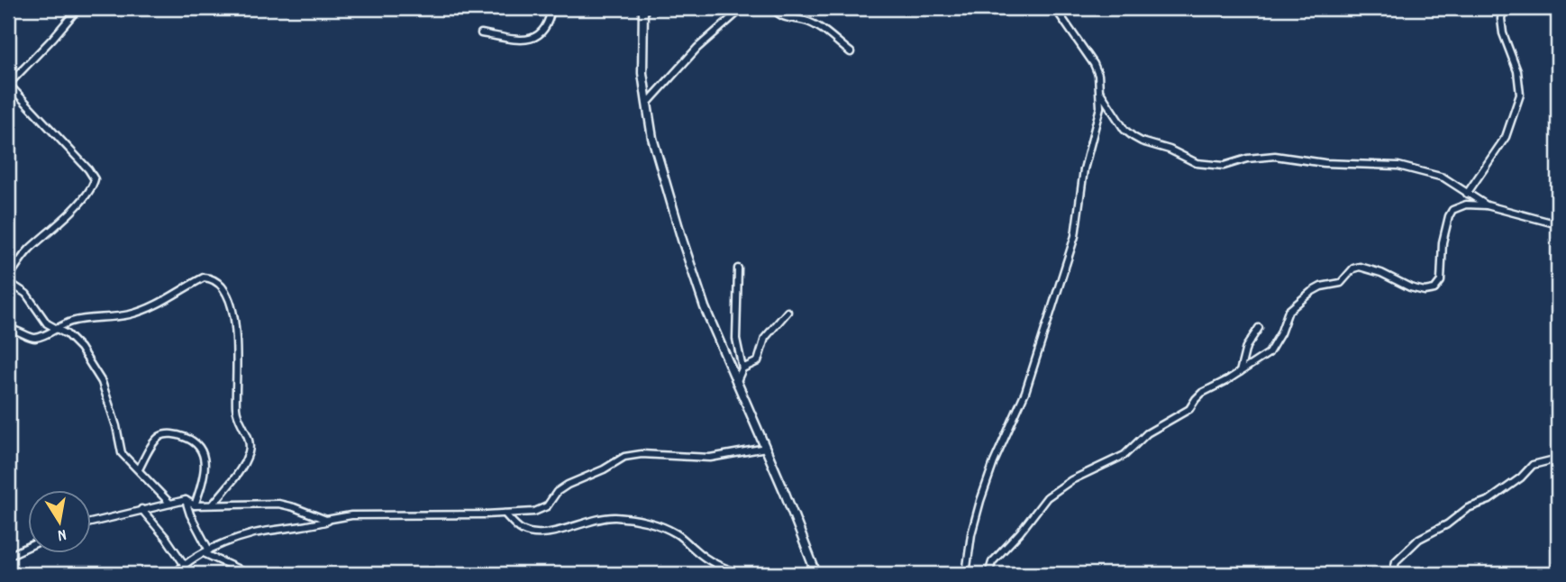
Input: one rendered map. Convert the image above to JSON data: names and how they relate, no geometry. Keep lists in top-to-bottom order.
{
  "north": "bottom"
}
